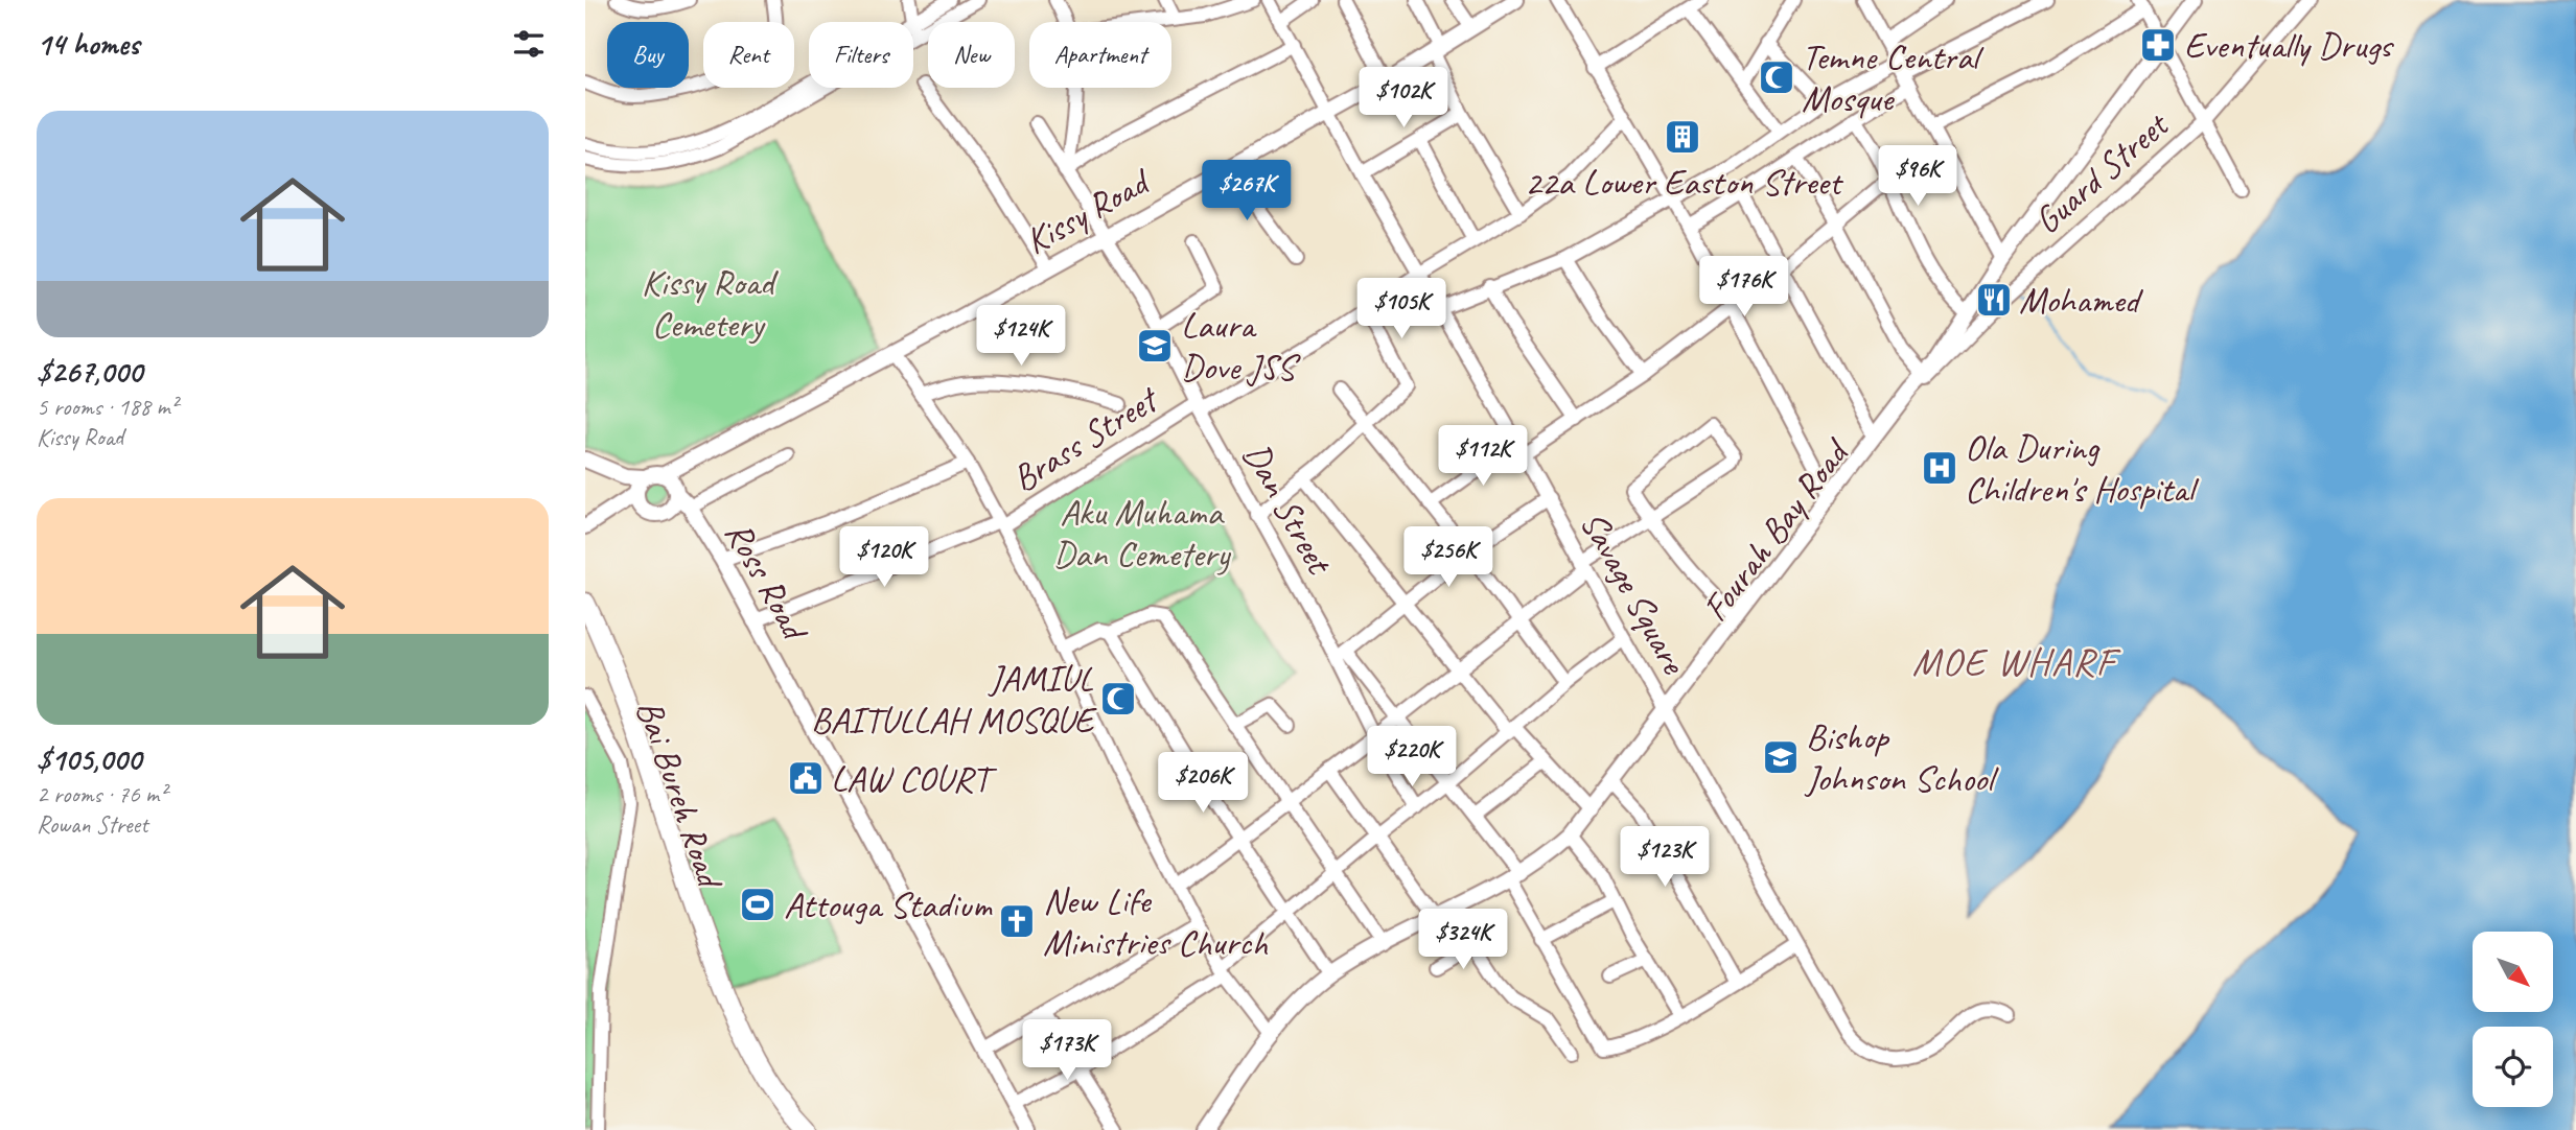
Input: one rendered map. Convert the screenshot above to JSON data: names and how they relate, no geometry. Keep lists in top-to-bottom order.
{
  "streets": {
    "highway": ["Bai Bureh Road"],
    "main road": ["Kissy Road", "Fourah Bay Road", "Ross Road"],
    "street": [
      "Guard Street",
      "Brass Street",
      "Dan Street",
      "Savage Square"
    ]
  },
  "crossings": [
    ["Guard Street", "Fourah Bay Road"],
    ["Kissy Road", "Dan Street"],
    ["Kissy Road", "Ross Road"],
    ["Kissy Road", "Savage Square"],
    ["Brass Street", "Dan Street"],
    ["Brass Street", "Ross Road"],
    ["Brass Street", "Savage Square"],
    ["Fourah Bay Road", "Savage Square"]
  ],
  "districts": ["MOE WHARF"],
  "parks": ["Kissy Road Cemetery", "Aku Muhama Dan Cemetery"],
  "places": {
    "pharmacy": ["Eventually Drugs"],
    "mosque": ["Temne Central Mosque", "JAMIUL BAITULLAH MOSQUE"],
    "building": ["22a Lower Easton Street"],
    "restaurant": ["Mohamed"],
    "school or university": ["Laura Dove JSS", "Bishop Johnson School"],
    "hospital": ["Ola During Children's Hospital"],
    "public building": ["LAW COURT"],
    "sports": ["Attouga Stadium"],
    "church": ["New Life Ministries Church"]
  },
  "north": "bottom right",
  "page": {
    "heading": "14 homes",
    "chip": [
      "Buy",
      "Rent",
      "Filters",
      "New",
      "Apartment"
    ],
    "price": [
      "$102K",
      "$96K",
      "$267K",
      "$176K",
      "$105K",
      "$124K",
      "$112K",
      "$120K",
      "$256K",
      "$220K",
      "$206K",
      "$123K",
      "$324K",
      "$173K"
    ],
    "list": [
      {
        "name": "$267,000",
        "note": "5 rooms · 188 m² · Kissy Road"
      },
      {
        "name": "$105,000",
        "note": "2 rooms · 76 m² · Rowan Street"
      }
    ]
  }
}
